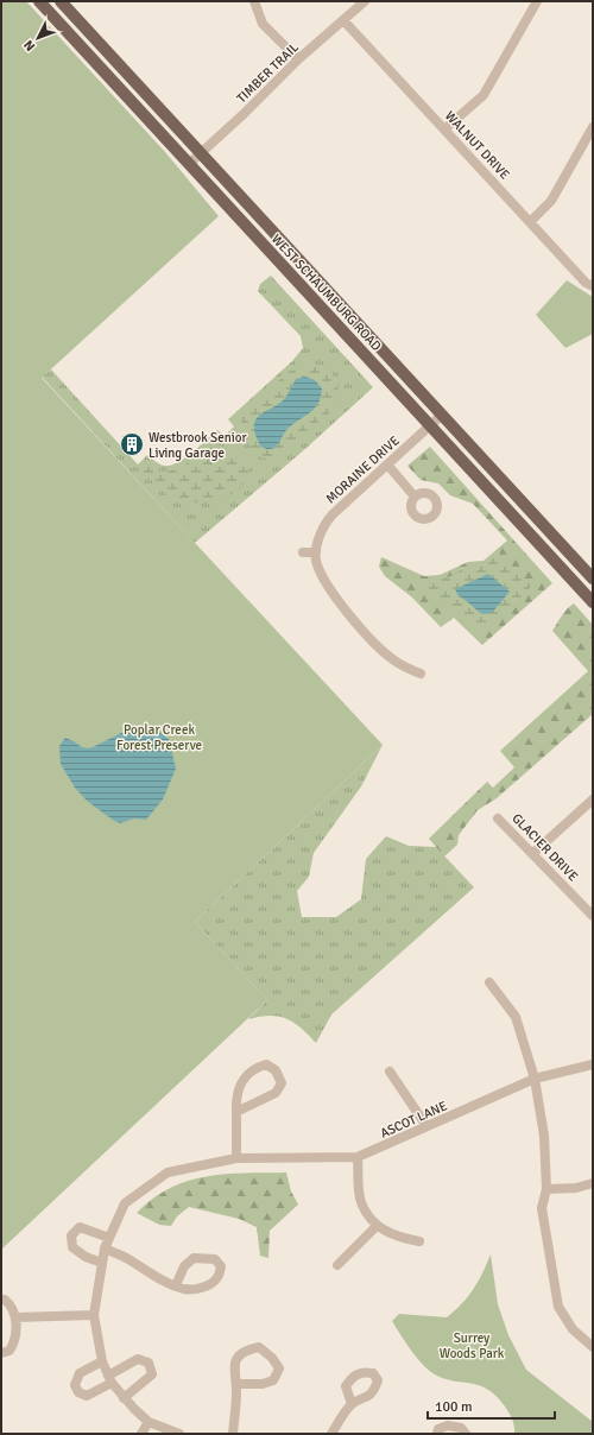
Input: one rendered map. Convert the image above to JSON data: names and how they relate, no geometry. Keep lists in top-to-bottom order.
{
  "streets": {
    "main road": ["WEST SCHAUMBURG ROAD"],
    "street": [
      "TIMBER TRAIL",
      "WALNUT DRIVE",
      "MORAINE DRIVE",
      "GLACIER DRIVE",
      "ASCOT LANE"
    ]
  },
  "crossings": [
    ["TIMBER TRAIL", "WALNUT DRIVE"],
    ["TIMBER TRAIL", "WEST SCHAUMBURG ROAD"],
    ["WEST SCHAUMBURG ROAD", "MORAINE DRIVE"]
  ],
  "parks": ["Poplar Creek Forest Preserve", "Surrey Woods Park"],
  "places": {
    "building": ["Westbrook Senior Living Garage"]
  },
  "scale_bar": "100 m",
  "north": "bottom left"
}
